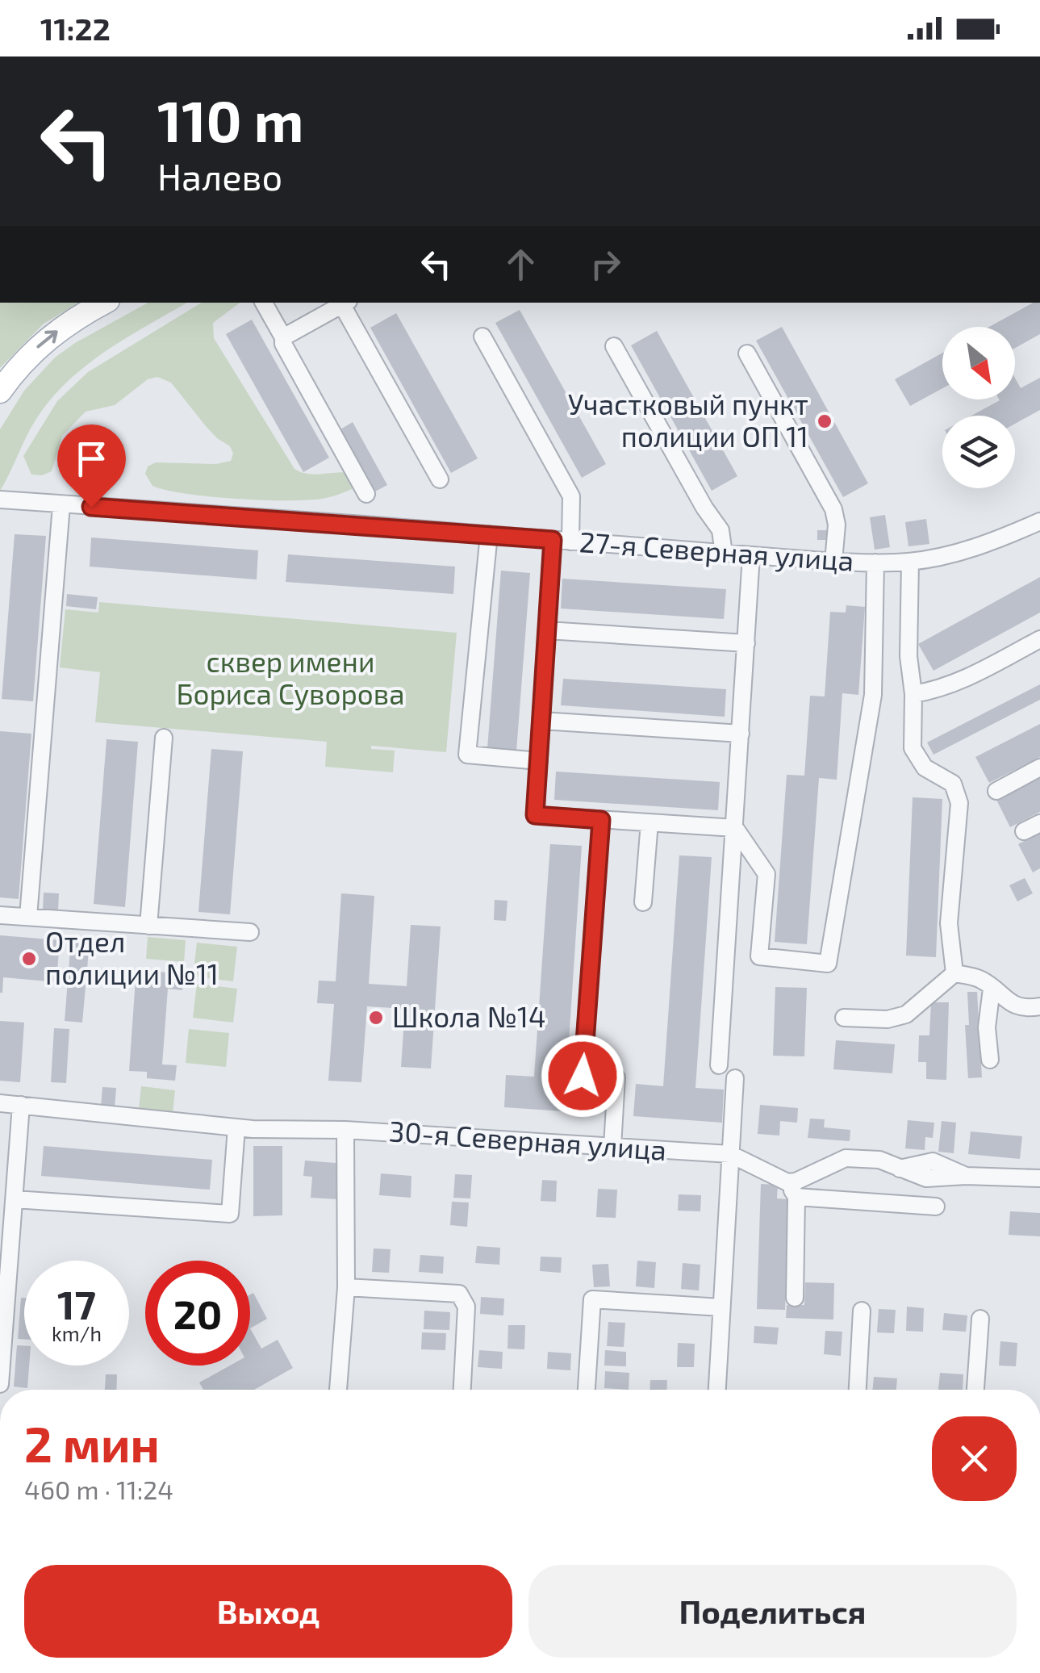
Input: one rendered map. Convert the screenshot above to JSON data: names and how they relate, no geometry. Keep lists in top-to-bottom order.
{
  "streets": {
    "street": ["27-я Северная улица", "30-я Северная улица"]
  },
  "parks": ["сквер имени Бориса Суворова"],
  "places": ["Участковый пункт полиции ОП 11", "Отдел полиции №11", "Школа №14"],
  "north": "bottom right",
  "page": {
    "status": "11:22",
    "turn": ["110 m", "Налево"],
    "speed": "17 km/h",
    "limit": "20",
    "heading": ["2 мин", "460 m · 11:24"],
    "buttons": ["Выход", "Поделиться"]
  }
}
